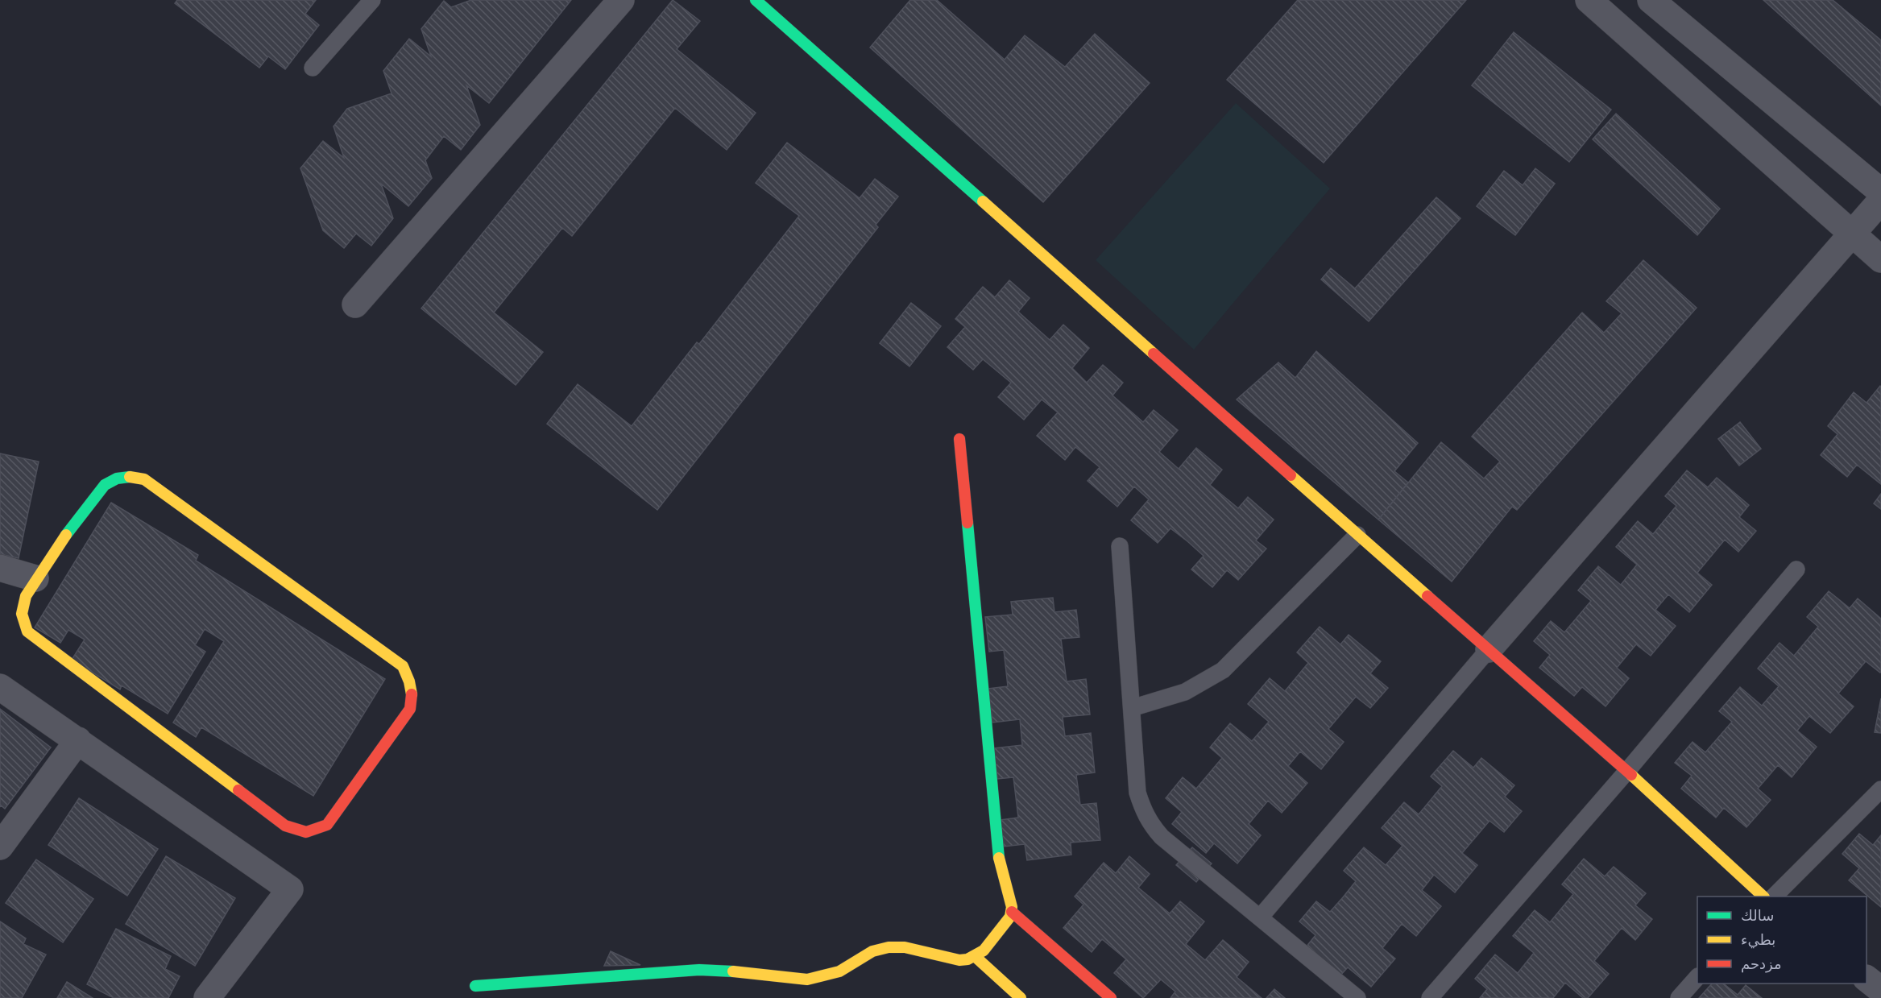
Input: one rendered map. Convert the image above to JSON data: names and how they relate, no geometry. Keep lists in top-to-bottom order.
{
  "legend": ["سالك", "بطيء", "مزدحم"]
}
